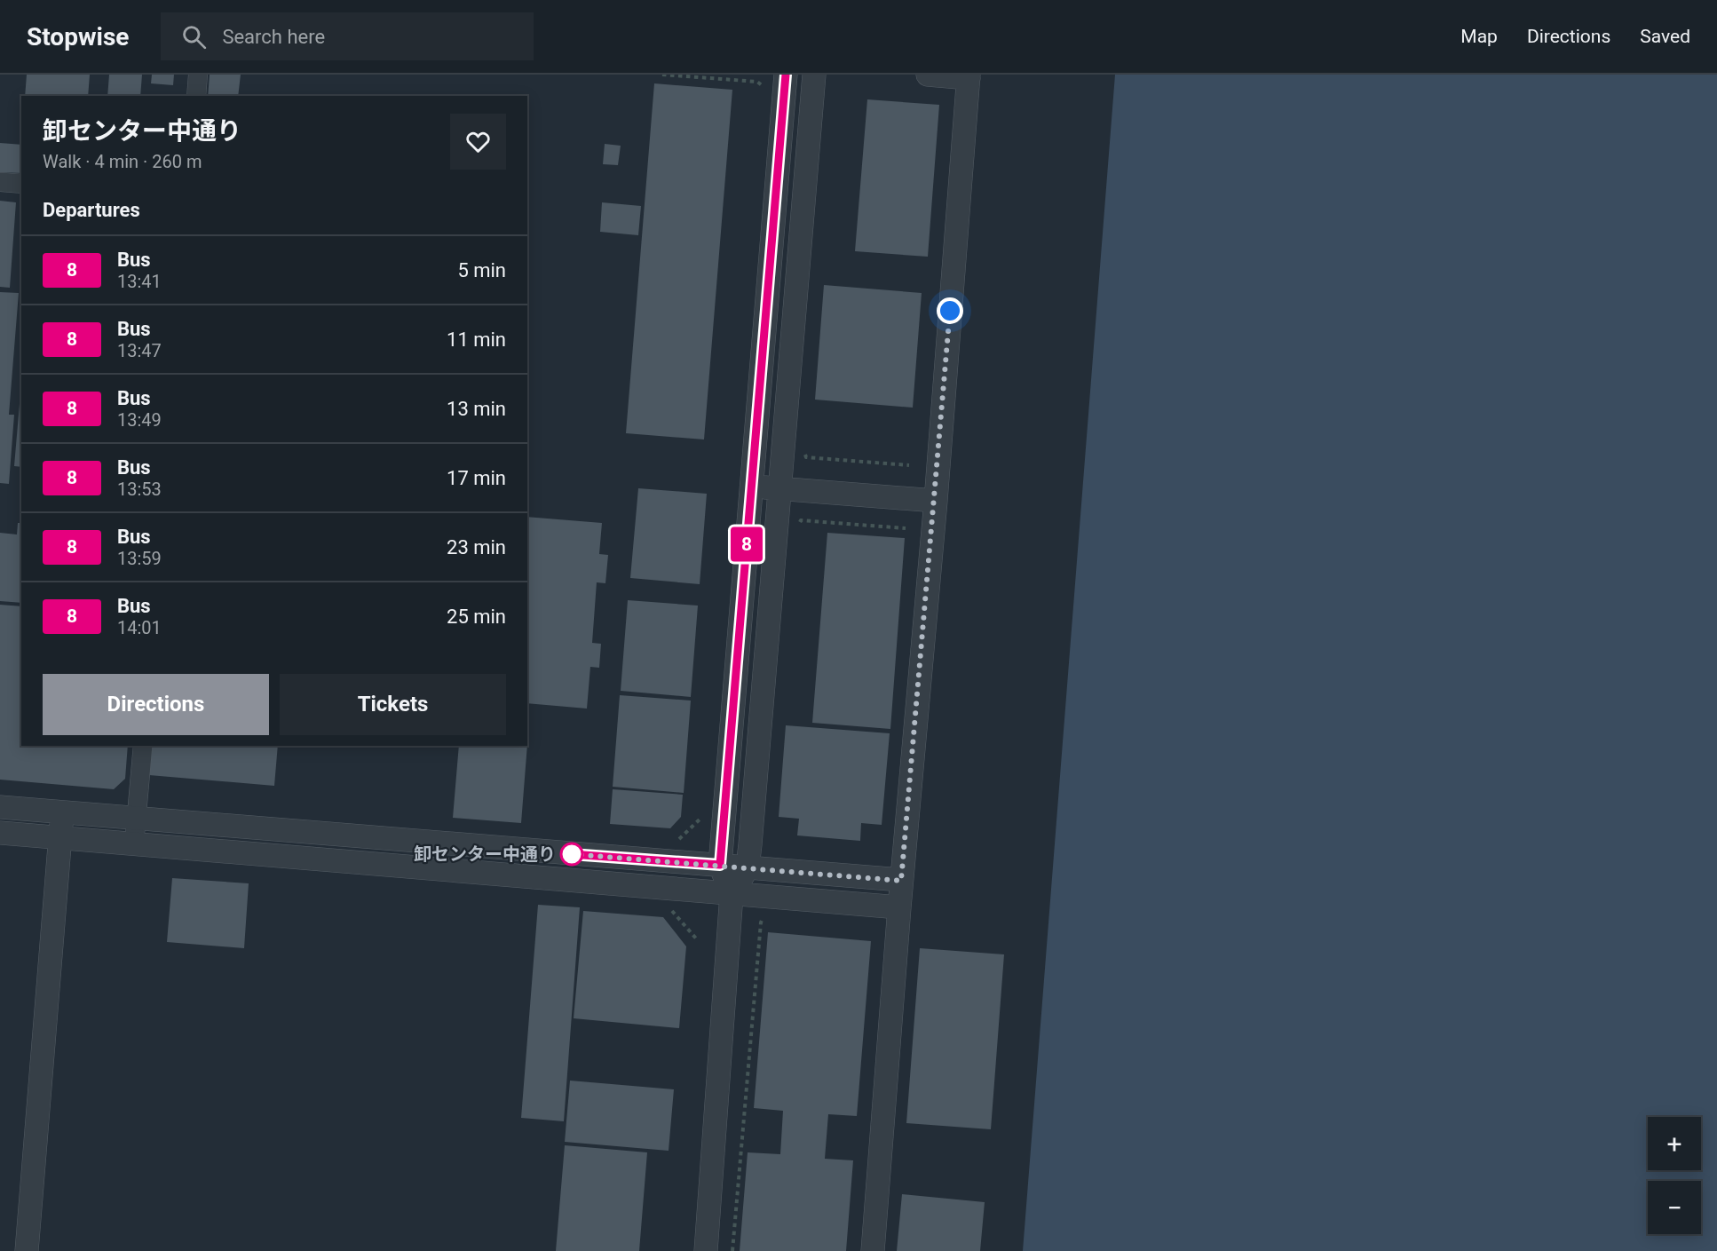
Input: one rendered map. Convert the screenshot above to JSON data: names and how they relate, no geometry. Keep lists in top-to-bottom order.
{
  "places": ["卸センター中通り"],
  "lines": ["bus line 8"],
  "page": {
    "header": "Stopwise",
    "search": "Search here",
    "nav": ["Map", "Directions", "Saved"],
    "on_map": "8",
    "heading": [
      ["卸センター中通り", "Walk · 4 min · 260 m"],
      "Departures"
    ],
    "list": [
      {
        "mark": "8",
        "name": "Bus",
        "note": "13:41",
        "value": "5 min"
      },
      {
        "mark": "8",
        "name": "Bus",
        "note": "13:47",
        "value": "11 min"
      },
      {
        "mark": "8",
        "name": "Bus",
        "note": "13:49",
        "value": "13 min"
      },
      {
        "mark": "8",
        "name": "Bus",
        "note": "13:53",
        "value": "17 min"
      },
      {
        "mark": "8",
        "name": "Bus",
        "note": "13:59",
        "value": "23 min"
      },
      {
        "mark": "8",
        "name": "Bus",
        "note": "14:01",
        "value": "25 min"
      }
    ],
    "buttons": ["Directions", "Tickets"],
    "map_buttons": ["+", "−"]
  }
}
